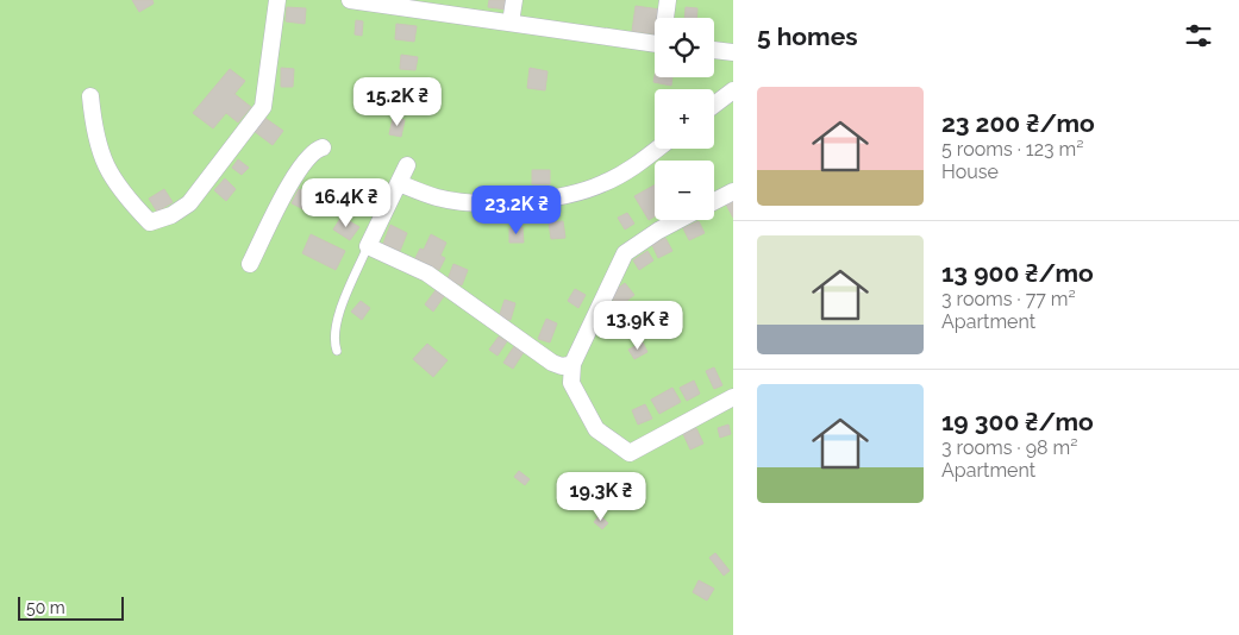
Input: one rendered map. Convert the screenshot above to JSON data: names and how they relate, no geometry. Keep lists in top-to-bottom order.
{
  "scale_bar": "50 m",
  "page": {
    "heading": "5 homes",
    "map_buttons": ["+", "−"],
    "list": [
      {
        "name": "23 200 ₴/mo",
        "note": "5 rooms · 123 m² · House"
      },
      {
        "name": "13 900 ₴/mo",
        "note": "3 rooms · 77 m² · Apartment"
      },
      {
        "name": "19 300 ₴/mo",
        "note": "3 rooms · 98 m² · Apartment"
      }
    ],
    "price": [
      "15.2K ₴",
      "16.4K ₴",
      "23.2K ₴",
      "13.9K ₴",
      "19.3K ₴"
    ],
    "scale": "50 m"
  }
}
